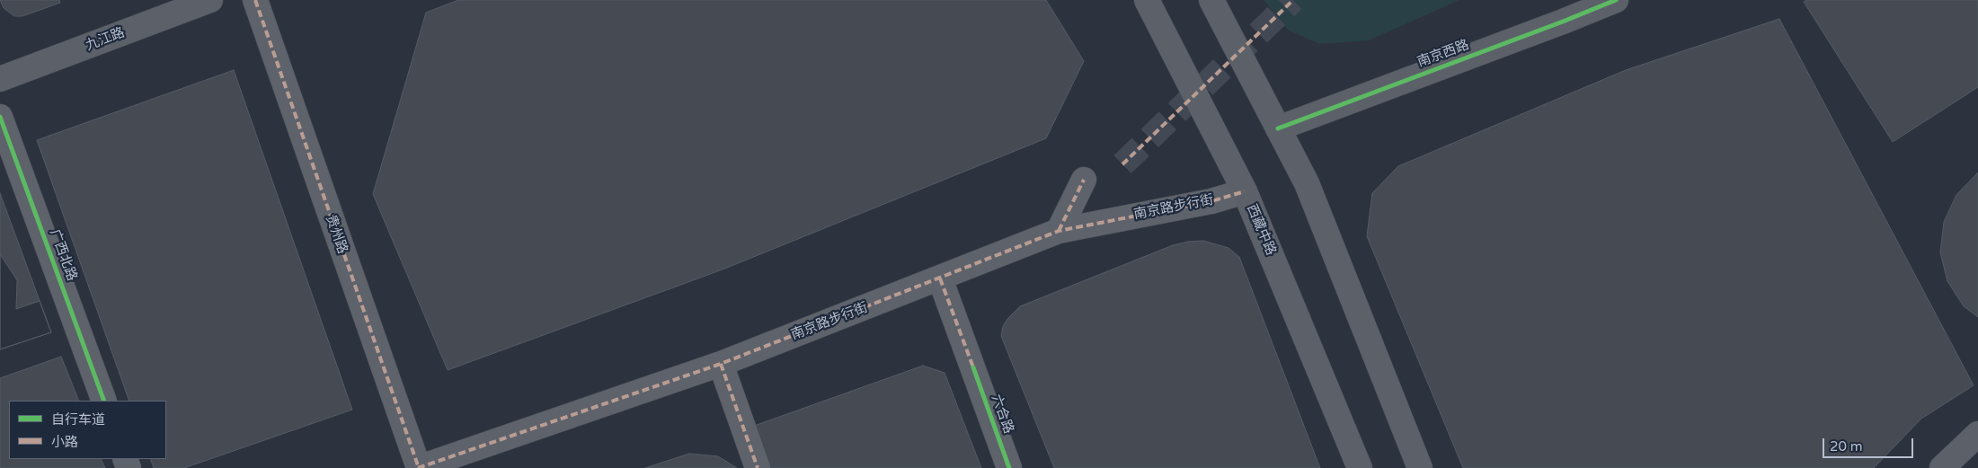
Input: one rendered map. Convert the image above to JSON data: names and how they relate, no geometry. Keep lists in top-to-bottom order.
{
  "streets": {
    "main road": ["九江路", "南京西路", "西藏中路"],
    "street": [
      "南京路步行街",
      "贵州路",
      "广西北路",
      "六合路"
    ]
  },
  "crossings": [
    ["南京路步行街", "西藏中路"],
    ["南京路步行街", "贵州路"],
    ["南京路步行街", "六合路"]
  ],
  "legend": ["自行车道", "小路"],
  "scale_bar": "20 m"
}
